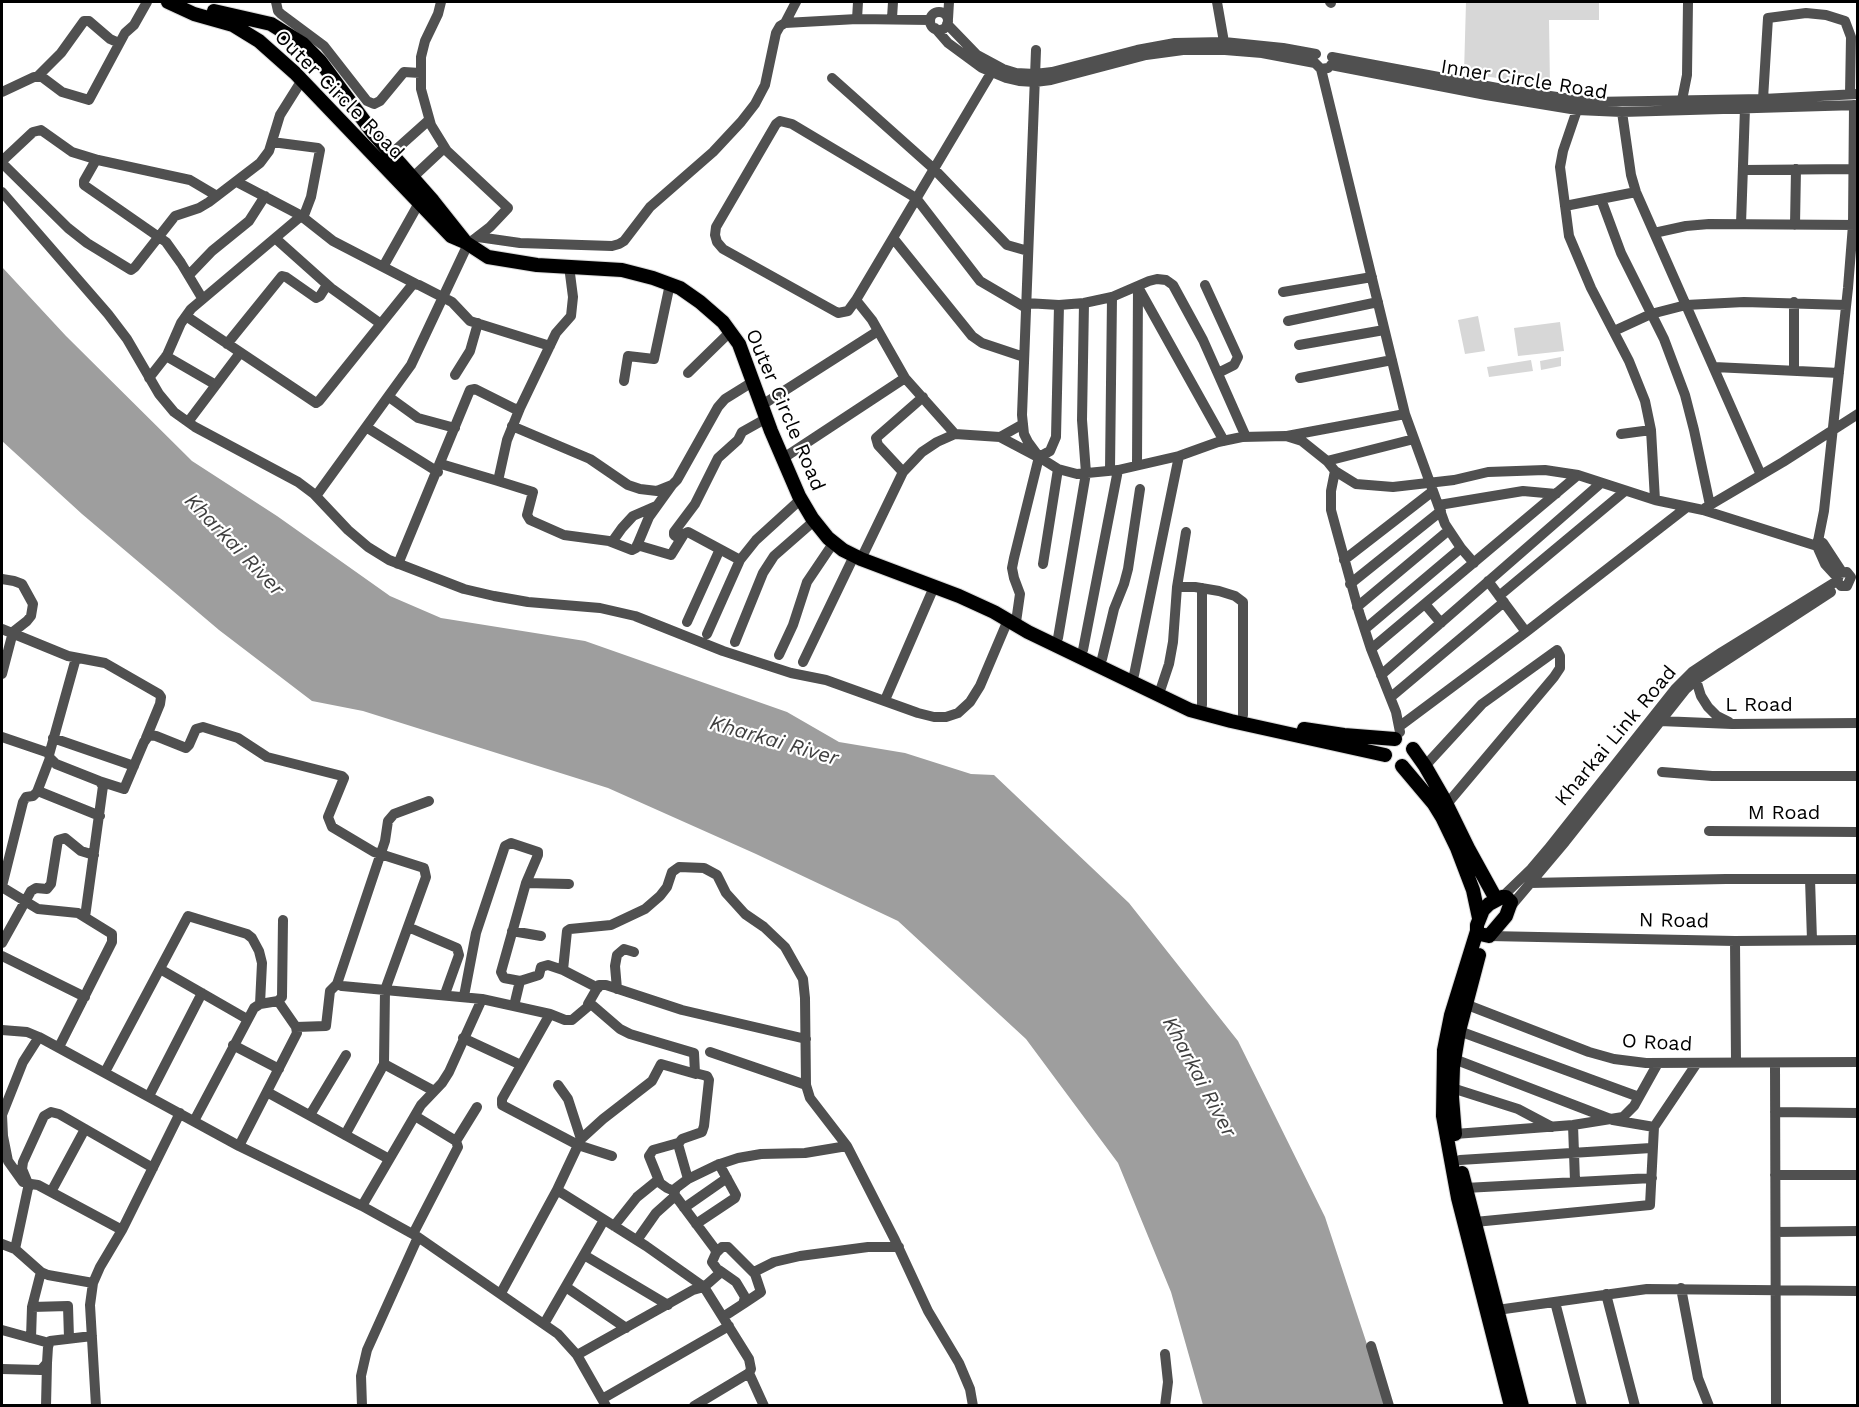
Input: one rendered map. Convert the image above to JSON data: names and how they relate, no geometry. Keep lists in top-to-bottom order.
{
  "streets": {
    "main road": ["Outer Circle Road"],
    "street": [
      "Inner Circle Road",
      "L Road",
      "Kharkai Link Road",
      "M Road",
      "N Road",
      "O Road"
    ]
  },
  "water": ["Kharkai River"]
}
